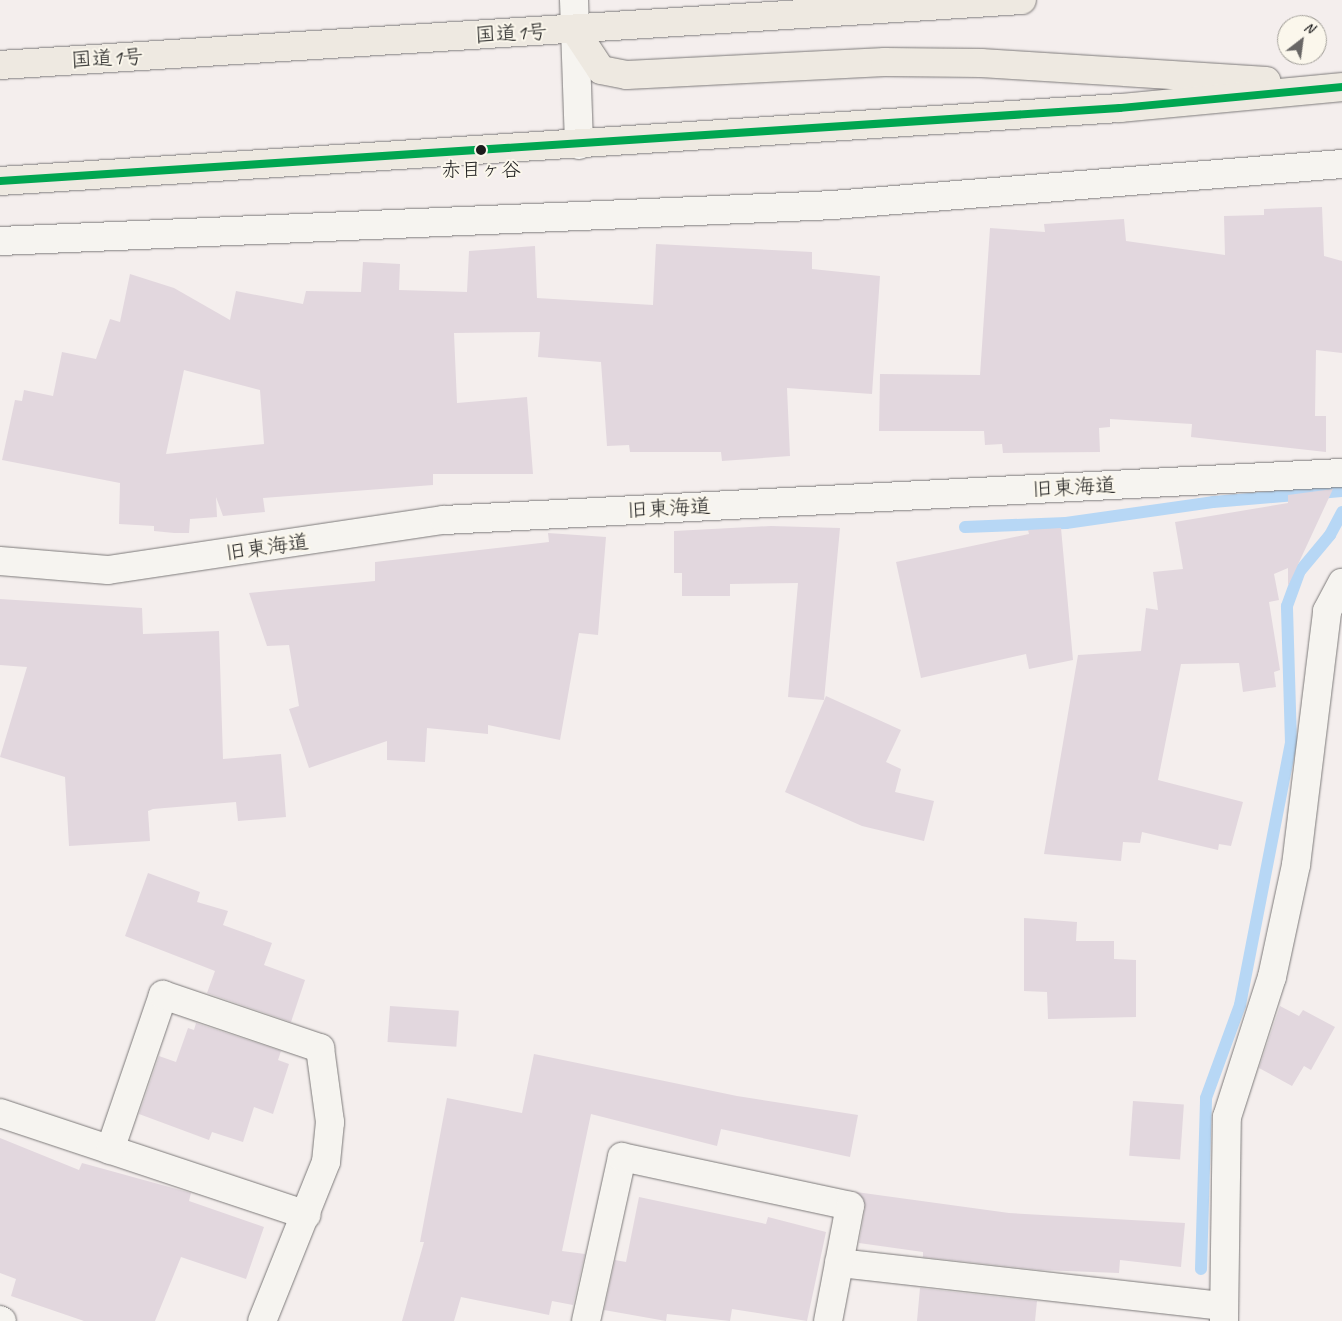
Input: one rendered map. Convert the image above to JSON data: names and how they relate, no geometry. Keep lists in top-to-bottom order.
{
  "streets": {
    "highway": ["国道1号"],
    "street": ["旧東海道"]
  },
  "places": ["赤目ヶ谷"],
  "north": "top right"
}
